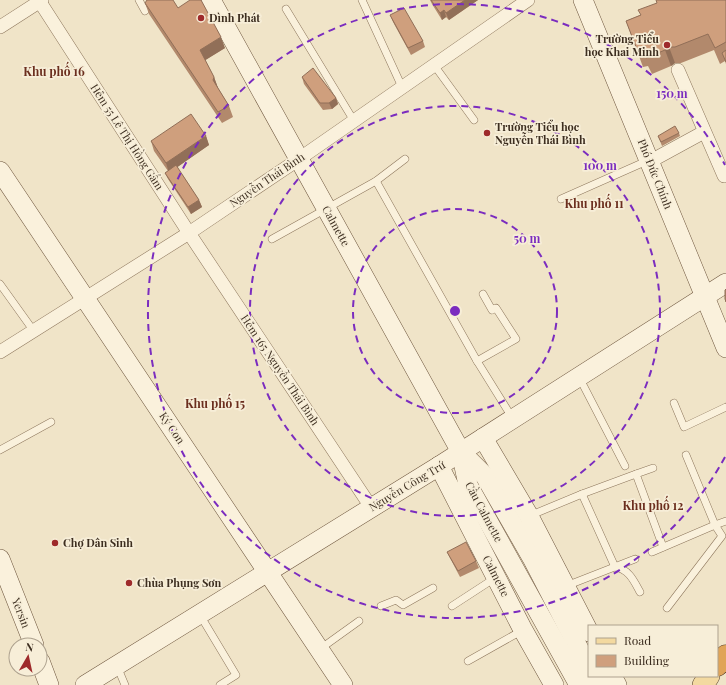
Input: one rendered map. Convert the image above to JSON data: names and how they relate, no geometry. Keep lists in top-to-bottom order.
{
  "streets": {
    "street": [
      "Hẻm 55 Lê Thị Hồng Gấm",
      "Phó Đức Chính",
      "Nguyễn Thái Bình",
      "Calmette",
      "Hẻm 165 Nguyễn Thái Bình",
      "Ký Con",
      "Nguyễn Công Trứ",
      "Cầu Calmette",
      "Yersin"
    ]
  },
  "crossings": [
    ["Hẻm 55 Lê Thị Hồng Gấm", "Nguyễn Thái Bình"],
    ["Hẻm 55 Lê Thị Hồng Gấm", "Hẻm 165 Nguyễn Thái Bình"],
    ["Phó Đức Chính", "Nguyễn Công Trứ"],
    ["Nguyễn Thái Bình", "Calmette"],
    ["Nguyễn Thái Bình", "Hẻm 165 Nguyễn Thái Bình"],
    ["Nguyễn Thái Bình", "Ký Con"],
    ["Calmette", "Nguyễn Công Trứ"],
    ["Calmette", "Cầu Calmette"],
    ["Hẻm 165 Nguyễn Thái Bình", "Nguyễn Công Trứ"],
    ["Ký Con", "Nguyễn Công Trứ"],
    ["Nguyễn Công Trứ", "Cầu Calmette"]
  ],
  "districts": [
    "Khu phố 16",
    "Khu phố 11",
    "Khu phố 15",
    "Khu phố 12"
  ],
  "places": [
    "Đình Phát",
    "Trường Tiểu học Khai Minh",
    "Trường Tiểu học Nguyễn Thái Bình",
    "Chợ Dân Sinh",
    "Chùa Phụng Sơn"
  ],
  "legend": ["Road", "Building"],
  "north": "top",
  "rings": ["150 m", "100 m", "50 m"]
}
